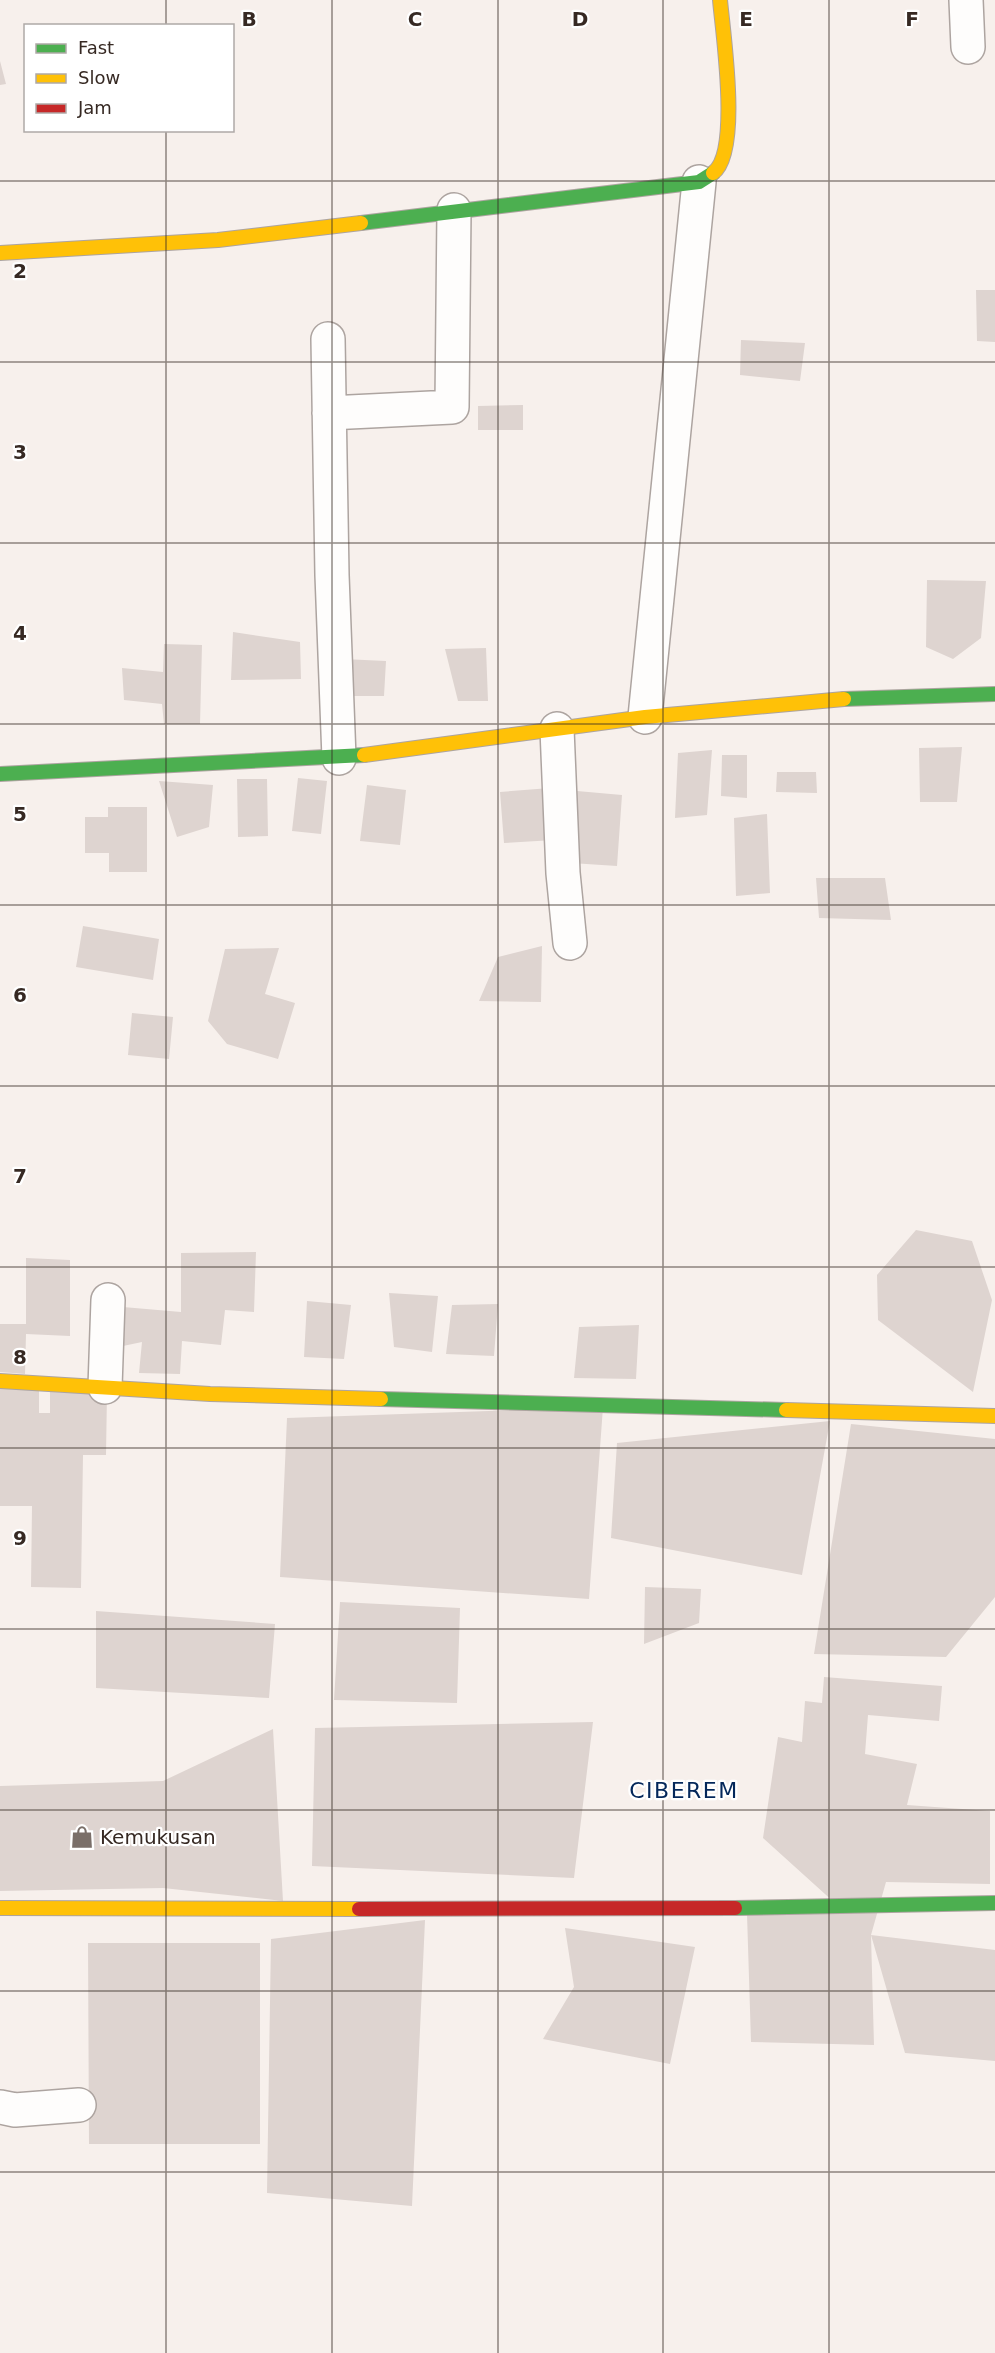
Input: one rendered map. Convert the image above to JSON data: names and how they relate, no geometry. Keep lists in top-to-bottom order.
{
  "districts": ["CIBEREM"],
  "places": {
    "shop": ["Kemukusan"]
  },
  "legend": ["Fast", "Slow", "Jam"],
  "grid": {
    "columns": [
      "B",
      "C",
      "D",
      "E",
      "F"
    ],
    "rows": [
      "2",
      "3",
      "4",
      "5",
      "6",
      "7",
      "8",
      "9"
    ]
  }
}
